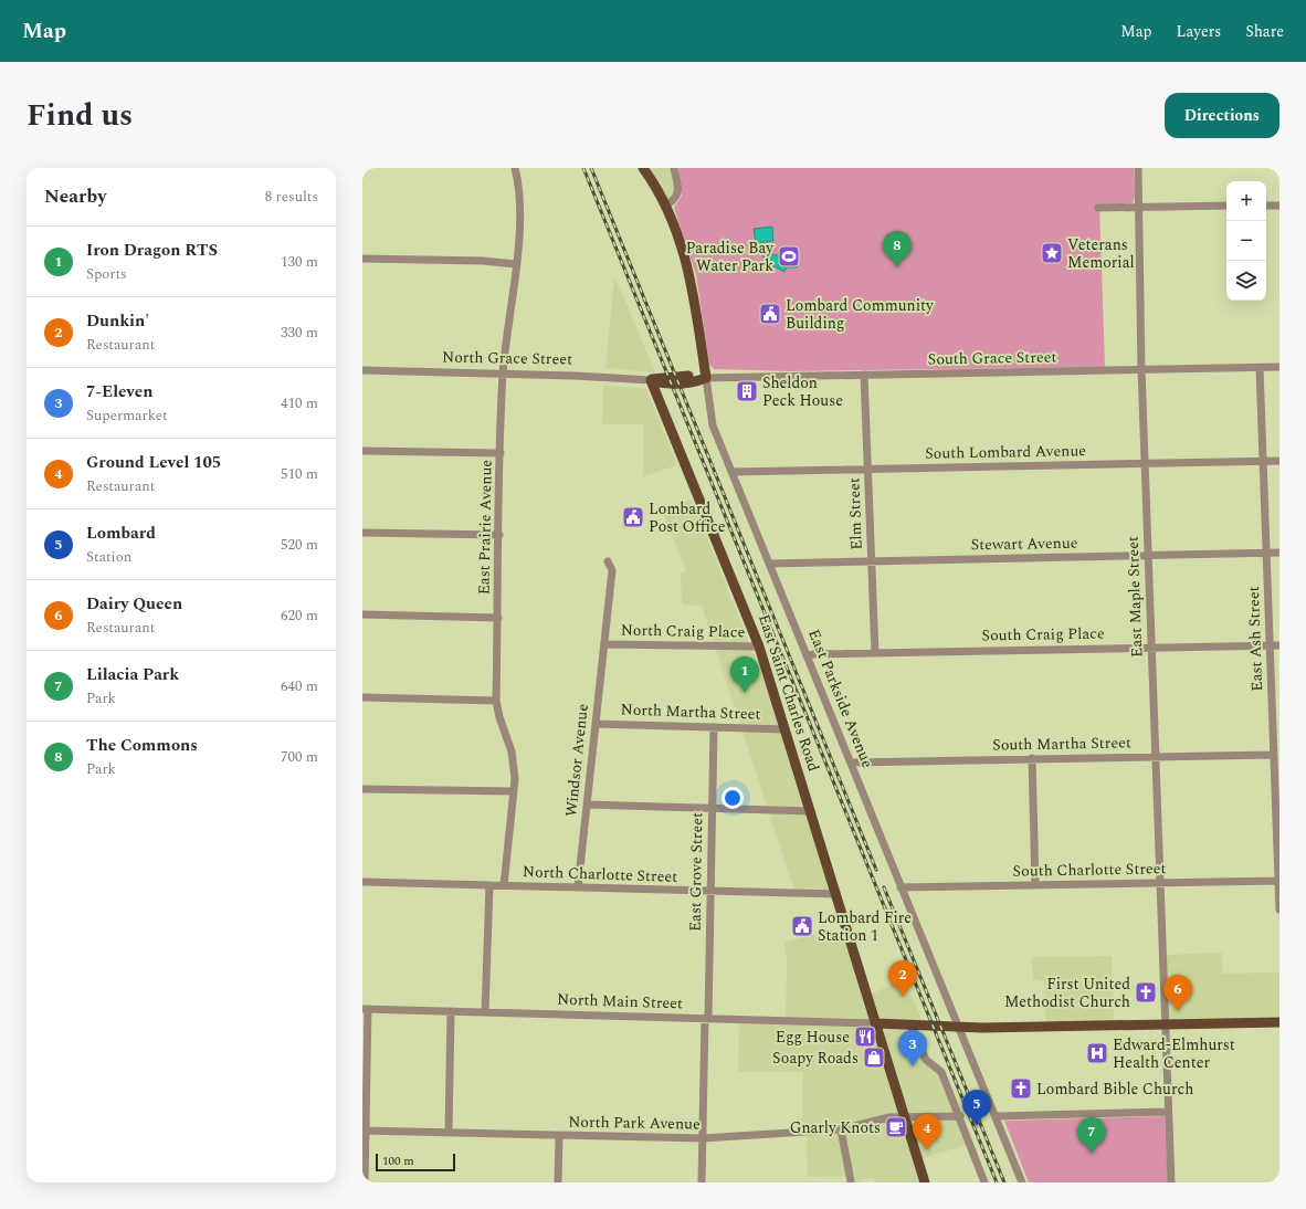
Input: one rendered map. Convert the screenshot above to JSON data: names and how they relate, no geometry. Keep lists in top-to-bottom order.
{
  "streets": {
    "main road": ["North Grace Street", "East Saint Charles Road"],
    "street": [
      "South Grace Street",
      "South Lombard Avenue",
      "Elm Street",
      "East Prairie Avenue",
      "Stewart Avenue",
      "East Maple Street",
      "North Craig Place",
      "South Craig Place",
      "East Ash Street",
      "East Parkside Avenue",
      "North Martha Street",
      "South Martha Street",
      "Windsor Avenue",
      "South Charlotte Street",
      "East Grove Street",
      "North Charlotte Street",
      "North Main Street",
      "North Park Avenue"
    ]
  },
  "crossings": [
    ["North Grace Street", "South Grace Street"],
    ["North Grace Street", "East Prairie Avenue"],
    ["North Grace Street", "East Saint Charles Road"],
    ["North Grace Street", "East Parkside Avenue"],
    ["South Grace Street", "Elm Street"],
    ["South Grace Street", "East Maple Street"],
    ["South Grace Street", "East Ash Street"],
    ["South Grace Street", "East Parkside Avenue"],
    ["South Lombard Avenue", "Elm Street"],
    ["South Lombard Avenue", "East Maple Street"],
    ["South Lombard Avenue", "East Ash Street"],
    ["South Lombard Avenue", "East Parkside Avenue"],
    ["Elm Street", "Stewart Avenue"],
    ["Elm Street", "South Craig Place"],
    ["East Prairie Avenue", "North Charlotte Street"],
    ["Stewart Avenue", "East Maple Street"],
    ["Stewart Avenue", "East Ash Street"],
    ["Stewart Avenue", "East Parkside Avenue"],
    ["East Maple Street", "South Craig Place"],
    ["East Maple Street", "South Martha Street"],
    ["East Maple Street", "South Charlotte Street"],
    ["North Craig Place", "East Saint Charles Road"],
    ["North Craig Place", "Windsor Avenue"],
    ["South Craig Place", "East Ash Street"],
    ["South Craig Place", "East Parkside Avenue"],
    ["East Ash Street", "South Martha Street"],
    ["East Ash Street", "South Charlotte Street"],
    ["East Saint Charles Road", "North Martha Street"],
    ["East Saint Charles Road", "North Charlotte Street"],
    ["East Saint Charles Road", "North Main Street"],
    ["East Saint Charles Road", "North Park Avenue"],
    ["East Parkside Avenue", "South Martha Street"],
    ["East Parkside Avenue", "South Charlotte Street"],
    ["North Martha Street", "Windsor Avenue"],
    ["North Martha Street", "East Grove Street"],
    ["Windsor Avenue", "North Charlotte Street"],
    ["East Grove Street", "North Charlotte Street"],
    ["East Grove Street", "North Main Street"],
    ["East Grove Street", "North Park Avenue"]
  ],
  "places": {
    "place": ["Veterans Memorial"],
    "sports": ["Paradise Bay Water Park"],
    "public building": ["Lombard Community Building", "Lombard Post Office", "Lombard Fire Station 1"],
    "building": ["Sheldon Peck House"],
    "church": ["First United Methodist Church", "Lombard Bible Church"],
    "restaurant": ["Egg House"],
    "hospital": ["Edward-Elmhurst Health Center"],
    "shop": ["Soapy Roads"],
    "cafe": ["Gnarly Knots"]
  },
  "scale_bar": "100 m",
  "page": {
    "header": "Map",
    "nav": ["Map", "Layers", "Share"],
    "title": "Find us",
    "buttons": "Directions",
    "heading": ["Nearby", "8 results"],
    "map_buttons": ["+", "−"],
    "list": [
      {
        "mark": "1",
        "name": "Iron Dragon RTS",
        "note": "Sports",
        "value": "130 m"
      },
      {
        "mark": "2",
        "name": "Dunkin'",
        "note": "Restaurant",
        "value": "330 m"
      },
      {
        "mark": "3",
        "name": "7-Eleven",
        "note": "Supermarket",
        "value": "410 m"
      },
      {
        "mark": "4",
        "name": "Ground Level 105",
        "note": "Restaurant",
        "value": "510 m"
      },
      {
        "mark": "5",
        "name": "Lombard",
        "note": "Station",
        "value": "520 m"
      },
      {
        "mark": "6",
        "name": "Dairy Queen",
        "note": "Restaurant",
        "value": "620 m"
      },
      {
        "mark": "7",
        "name": "Lilacia Park",
        "note": "Park",
        "value": "640 m"
      },
      {
        "mark": "8",
        "name": "The Commons",
        "note": "Park",
        "value": "700 m"
      }
    ],
    "pins": [
      "8",
      "1",
      "2",
      "6",
      "3",
      "5",
      "4",
      "7"
    ],
    "scale": "100 m"
  }
}
